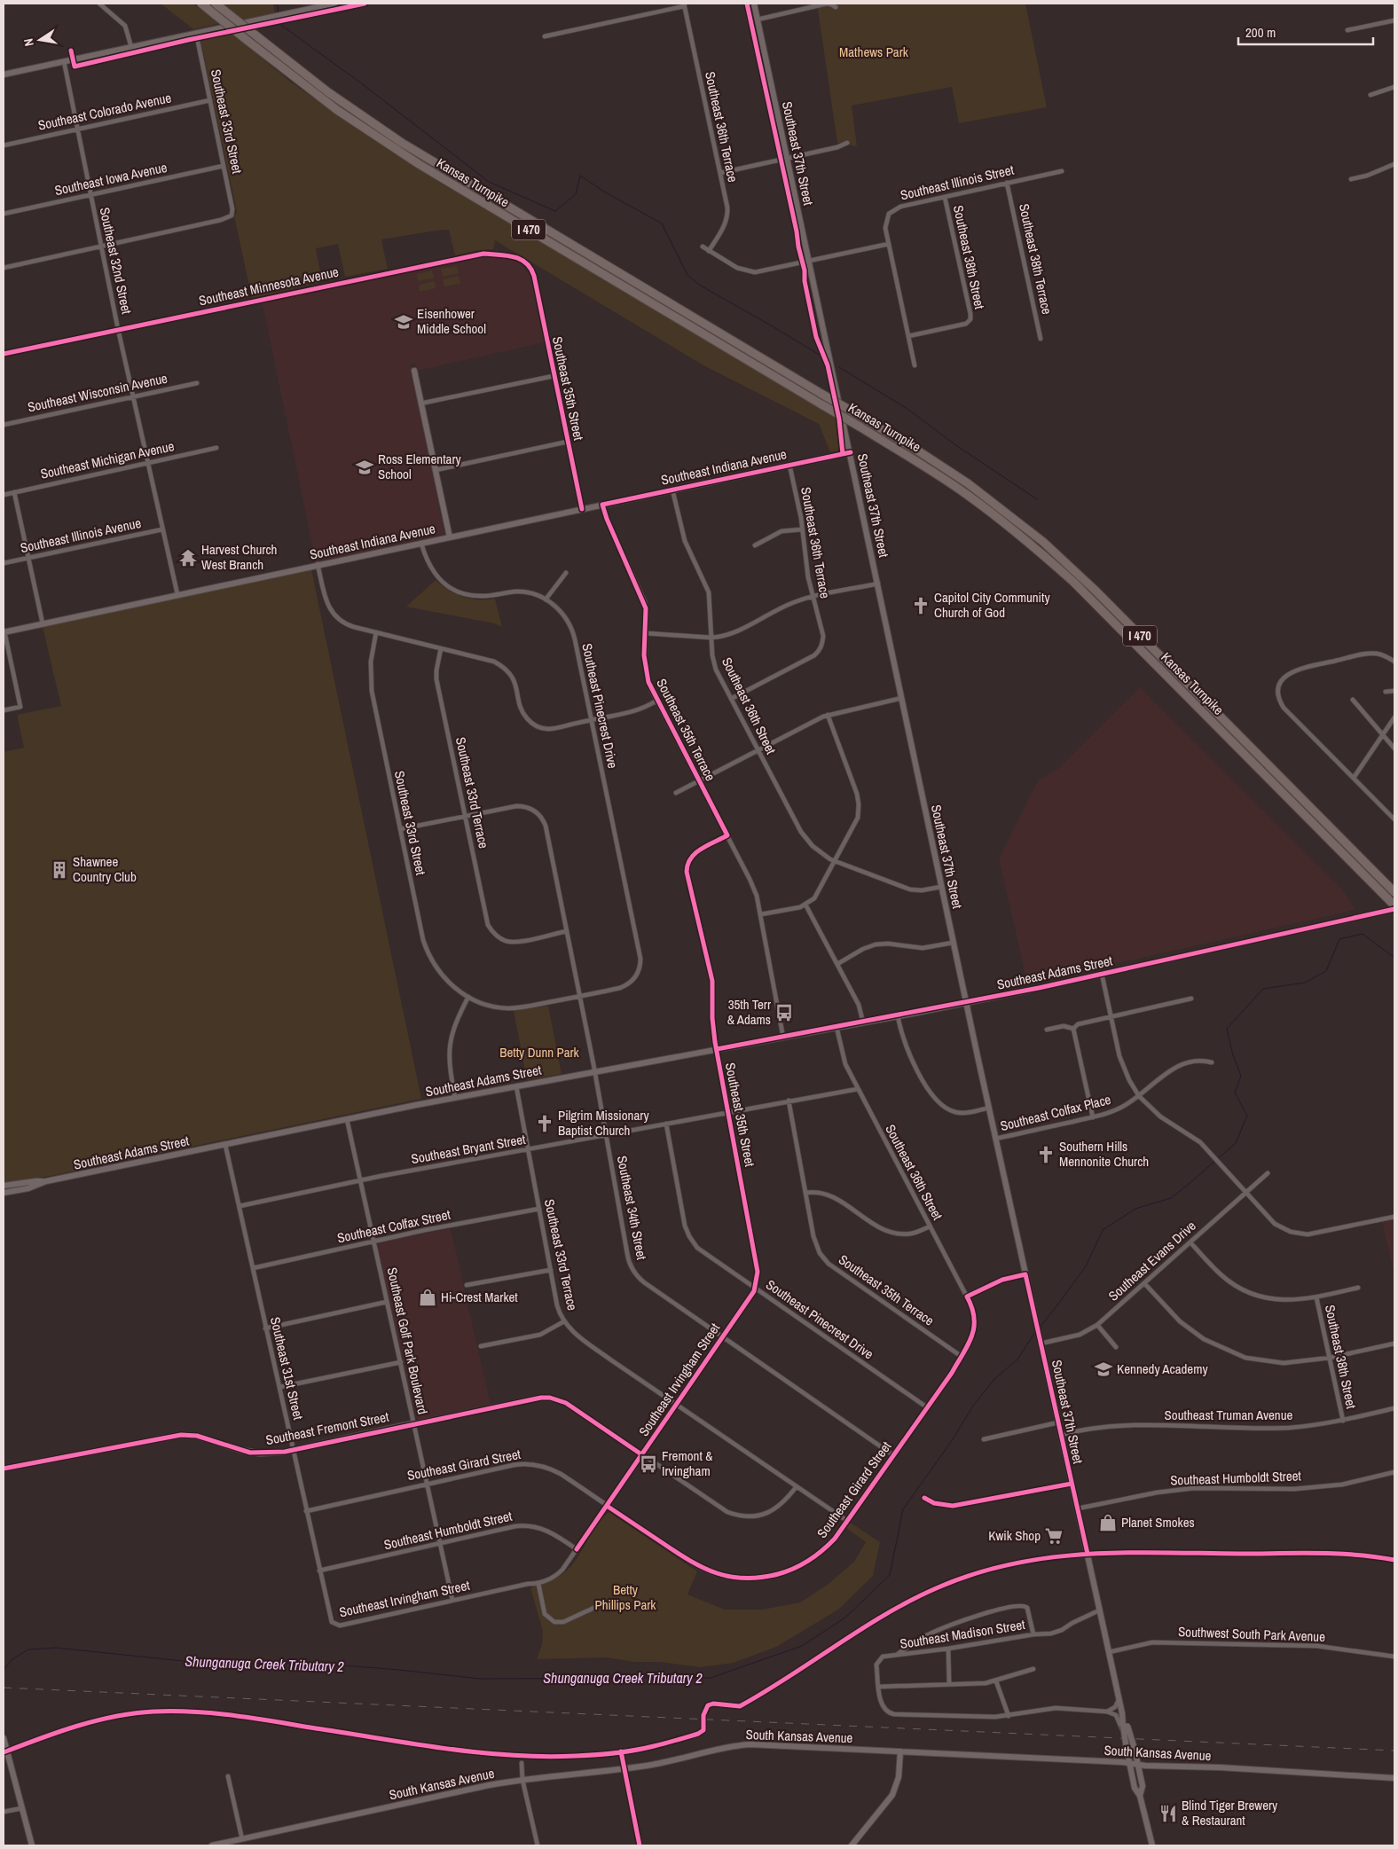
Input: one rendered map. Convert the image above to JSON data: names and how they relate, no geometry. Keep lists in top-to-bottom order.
{
  "streets": {
    "highway": ["Kansas Turnpike", "I 470"],
    "main road": [
      "Southeast 37th Street",
      "Southeast Indiana Avenue",
      "Southeast Adams Street",
      "Southeast Fremont Street",
      "South Kansas Avenue"
    ],
    "street": [
      "Southeast Colorado Avenue",
      "Southeast 33rd Street",
      "Southeast 36th Terrace",
      "Southeast Iowa Avenue",
      "Southeast Illinois Street",
      "Southeast 38th Street",
      "Southeast 38th Terrace",
      "Southeast 32nd Street",
      "Southeast Minnesota Avenue",
      "Southeast 35th Street",
      "Southeast Wisconsin Avenue",
      "Southeast Michigan Avenue",
      "Southeast Illinois Avenue",
      "Southeast Pinecrest Drive",
      "Southeast 36th Street",
      "Southeast 35th Terrace",
      "Southeast 33rd Terrace",
      "Southeast Colfax Place",
      "Southeast Bryant Street",
      "Southeast 34th Street",
      "Southeast Colfax Street",
      "Southeast Evans Drive",
      "Southeast Golf Park Boulevard",
      "Southeast 31st Street",
      "Southeast Irvingham Street",
      "Southeast Truman Avenue",
      "Southeast Girard Street",
      "Southeast Humboldt Street",
      "Southeast Madison Street",
      "Southwest South Park Avenue"
    ]
  },
  "crossings": [
    ["Southeast Colorado Avenue", "Southeast 33rd Street"],
    ["Southeast Colorado Avenue", "Southeast 32nd Street"],
    ["Southeast 33rd Street", "Southeast Iowa Avenue"],
    ["Southeast 33rd Street", "Southeast 32nd Street"],
    ["Southeast 33rd Street", "Southeast Pinecrest Drive"],
    ["Southeast 33rd Street", "Southeast 34th Street"],
    ["Southeast 36th Terrace", "Southeast Indiana Avenue"],
    ["Southeast 36th Terrace", "Southeast 36th Street"],
    ["Southeast 37th Street", "Southeast Indiana Avenue"],
    ["Southeast 37th Street", "Southeast 36th Street"],
    ["Southeast 37th Street", "Southeast Adams Street"],
    ["Southeast 37th Street", "Southeast Colfax Place"],
    ["Southeast 37th Street", "Southeast Evans Drive"],
    ["Southeast 37th Street", "Southeast Truman Avenue"],
    ["Southeast 37th Street", "Southeast Humboldt Street"],
    ["Southeast 37th Street", "Southeast Madison Street"],
    ["Southeast 37th Street", "Southwest South Park Avenue"],
    ["Southeast Iowa Avenue", "Southeast 32nd Street"],
    ["Southeast Illinois Street", "Southeast 38th Street"],
    ["Southeast Illinois Street", "Southeast 38th Terrace"],
    ["Southeast 38th Street", "Southeast Truman Avenue"],
    ["Southeast 32nd Street", "Southeast Minnesota Avenue"],
    ["Southeast 32nd Street", "Southeast Wisconsin Avenue"],
    ["Southeast 32nd Street", "Southeast Michigan Avenue"],
    ["Southeast 32nd Street", "Southeast Indiana Avenue"],
    ["Southeast 32nd Street", "Southeast Illinois Avenue"],
    ["Southeast Minnesota Avenue", "Southeast 35th Street"],
    ["Southeast 35th Street", "Southeast Indiana Avenue"],
    ["Southeast 35th Street", "Southeast Pinecrest Drive"],
    ["Southeast 35th Street", "Southeast 35th Terrace"],
    ["Southeast 35th Street", "Southeast Adams Street"],
    ["Southeast 35th Street", "Southeast Bryant Street"],
    ["Southeast 35th Street", "Southeast Irvingham Street"],
    ["Southeast Indiana Avenue", "Southeast Pinecrest Drive"],
    ["Southeast Indiana Avenue", "Southeast 36th Street"],
    ["Southeast Indiana Avenue", "Southeast 35th Terrace"],
    ["Southeast Pinecrest Drive", "Southeast Bryant Street"],
    ["Southeast Pinecrest Drive", "Southeast Irvingham Street"],
    ["Southeast Pinecrest Drive", "Southeast Girard Street"],
    ["Southeast 36th Street", "Southeast Adams Street"],
    ["Southeast 36th Street", "Southeast Bryant Street"],
    ["Southeast 36th Street", "Southeast Girard Street"],
    ["Southeast 35th Terrace", "Southeast Adams Street"],
    ["Southeast 35th Terrace", "Southeast Bryant Street"],
    ["Southeast 35th Terrace", "Southeast Girard Street"],
    ["Southeast 33rd Terrace", "Southeast Adams Street"],
    ["Southeast 33rd Terrace", "Southeast Bryant Street"],
    ["Southeast 33rd Terrace", "Southeast 34th Street"],
    ["Southeast 33rd Terrace", "Southeast Colfax Street"],
    ["Southeast 33rd Terrace", "Southeast Irvingham Street"],
    ["Southeast 33rd Terrace", "Southeast Fremont Street"],
    ["Southeast 33rd Terrace", "Southeast Girard Street"],
    ["Southeast Adams Street", "Southeast Colfax Place"],
    ["Southeast Adams Street", "Southeast 34th Street"],
    ["Southeast Adams Street", "Southeast Golf Park Boulevard"],
    ["Southeast Adams Street", "Southeast 31st Street"],
    ["Southeast Bryant Street", "Southeast 34th Street"],
    ["Southeast Bryant Street", "Southeast Golf Park Boulevard"],
    ["Southeast Bryant Street", "Southeast 31st Street"],
    ["Southeast 34th Street", "Southeast Irvingham Street"],
    ["Southeast 34th Street", "Southeast Girard Street"],
    ["Southeast Colfax Street", "Southeast Golf Park Boulevard"],
    ["Southeast Colfax Street", "Southeast 31st Street"],
    ["Southeast Golf Park Boulevard", "Southeast Irvingham Street"],
    ["Southeast Golf Park Boulevard", "Southeast Fremont Street"],
    ["Southeast Golf Park Boulevard", "Southeast Girard Street"],
    ["Southeast Golf Park Boulevard", "Southeast Humboldt Street"],
    ["Southeast 31st Street", "Southeast Irvingham Street"],
    ["Southeast 31st Street", "Southeast Fremont Street"],
    ["Southeast 31st Street", "Southeast Girard Street"],
    ["Southeast 31st Street", "Southeast Humboldt Street"],
    ["Southeast Irvingham Street", "Southeast Fremont Street"],
    ["Southeast Irvingham Street", "Southeast Girard Street"],
    ["Southeast Irvingham Street", "Southeast Humboldt Street"]
  ],
  "water": ["Shunganuga Creek Tributary 2"],
  "parks": ["Mathews Park", "Betty Dunn Park", "Betty Phillips Park"],
  "places": {
    "school or university": ["Eisenhower Middle School", "Ross Elementary School", "Kennedy Academy"],
    "temple": ["Harvest Church West Branch"],
    "church": ["Capitol City Community Church of God", "Pilgrim Missionary Baptist Church", "Southern Hills Mennonite Church"],
    "building": ["Shawnee Country Club"],
    "bus stop": ["35th Terr & Adams", "Fremont & Irvingham"],
    "shop": ["Hi-Crest Market", "Planet Smokes"],
    "supermarket": ["Kwik Shop"],
    "restaurant": ["Blind Tiger Brewery & Restaurant"]
  },
  "scale_bar": "200 m",
  "north": "left"
}
